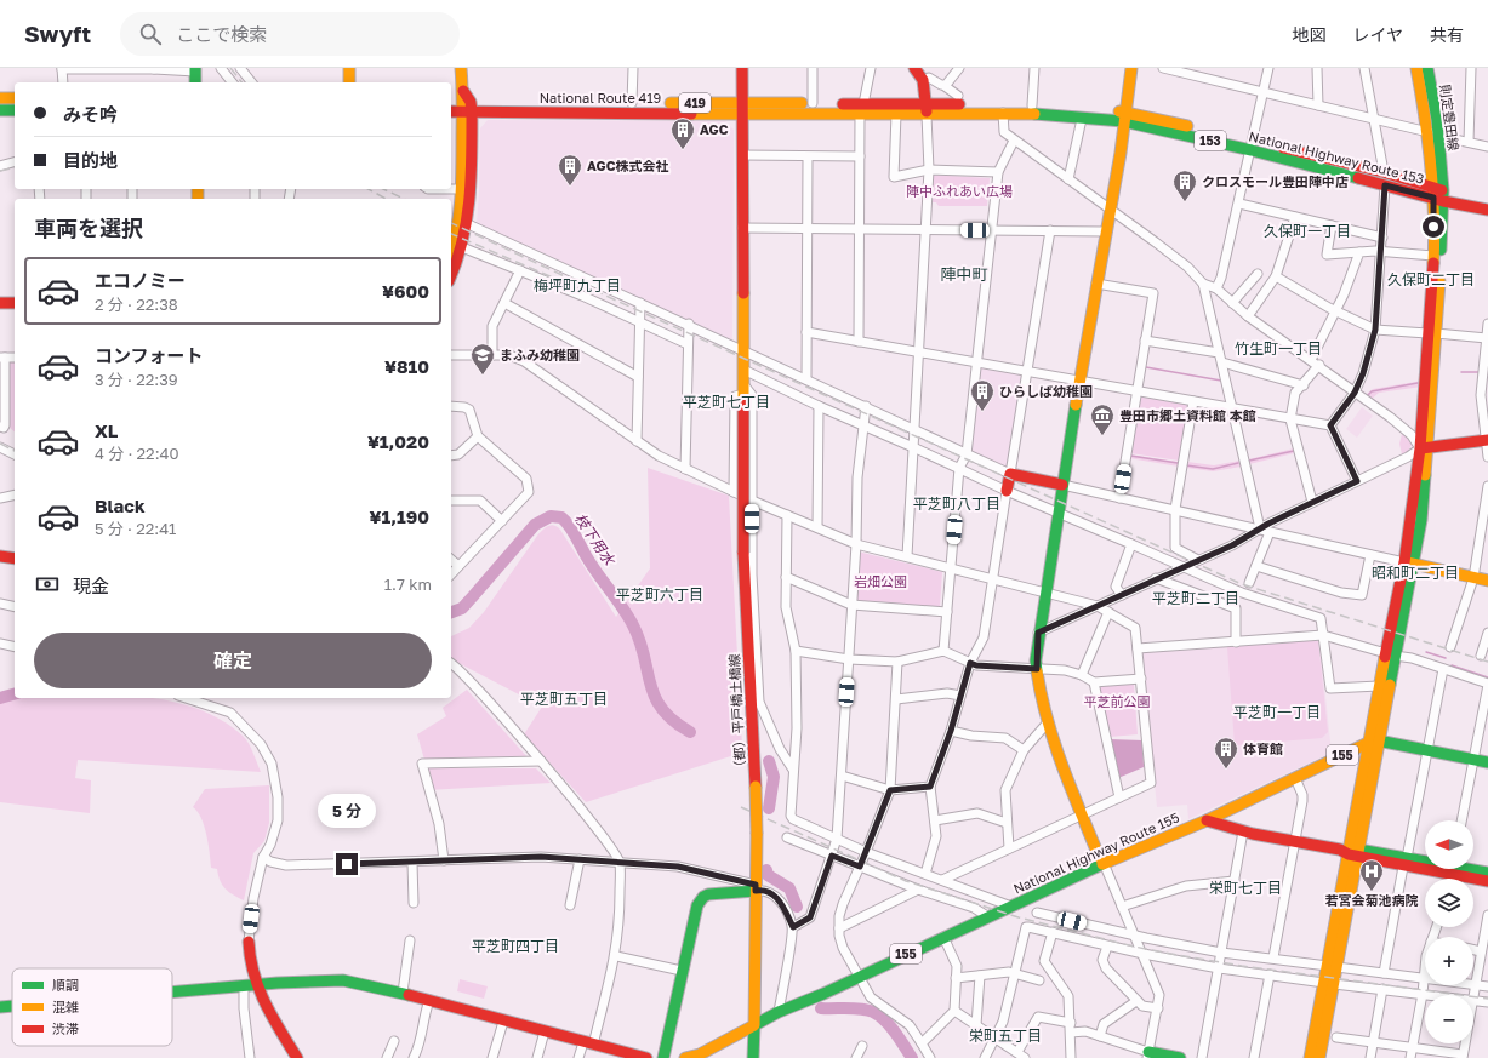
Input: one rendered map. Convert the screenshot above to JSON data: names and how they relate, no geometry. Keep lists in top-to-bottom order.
{
  "streets": {
    "main road": [
      "National Route 419",
      "419",
      "則定豊田線",
      "153",
      "National Highway Route 153",
      "（都）平戸橋土橋線",
      "155",
      "National Highway Route 155"
    ]
  },
  "crossings": [
    ["National Route 419", "National Highway Route 153"],
    ["National Route 419", "（都）平戸橋土橋線"],
    ["則定豊田線", "National Highway Route 153"],
    ["（都）平戸橋土橋線", "National Highway Route 155"]
  ],
  "districts": [
    "久保町一丁目",
    "陣中町",
    "久保町二丁目",
    "梅坪町九丁目",
    "竹生町一丁目",
    "平芝町七丁目",
    "平芝町八丁目",
    "昭和町二丁目",
    "平芝町六丁目",
    "平芝町二丁目",
    "平芝町五丁目",
    "平芝町一丁目",
    "栄町七丁目",
    "平芝町四丁目",
    "栄町五丁目"
  ],
  "water": ["枝下用水"],
  "parks": ["陣中ふれあい広場", "岩畑公園", "平芝前公園"],
  "places": {
    "building": [
      "AGC",
      "AGC株式会社",
      "クロスモール豊田陣中店",
      "ひらしば幼稚園",
      "体育館"
    ],
    "school or university": ["まふみ幼稚園"],
    "museum": ["豊田市郷土資料館 本館"],
    "hospital": ["若宮会菊池病院"]
  },
  "legend": ["順調", "混雑", "渋滞"],
  "north": "left",
  "page": {
    "header": "Swyft",
    "search": "ここで検索",
    "nav": ["地図", "レイヤ", "共有"],
    "banner": ["みそ吟", "目的地"],
    "heading": "車両を選択",
    "list": [
      {
        "name": "エコノミー",
        "note": "2 分 · 22:38",
        "value": "¥600"
      },
      {
        "name": "コンフォート",
        "note": "3 分 · 22:39",
        "value": "¥810"
      },
      {
        "name": "XL",
        "note": "4 分 · 22:40",
        "value": "¥1,020"
      },
      {
        "name": "Black",
        "note": "5 分 · 22:41",
        "value": "¥1,190"
      }
    ],
    "pay": ["現金", "1.7 km"],
    "buttons": "確定",
    "bubble": "5 分",
    "map_buttons": ["+", "−"]
  }
}
